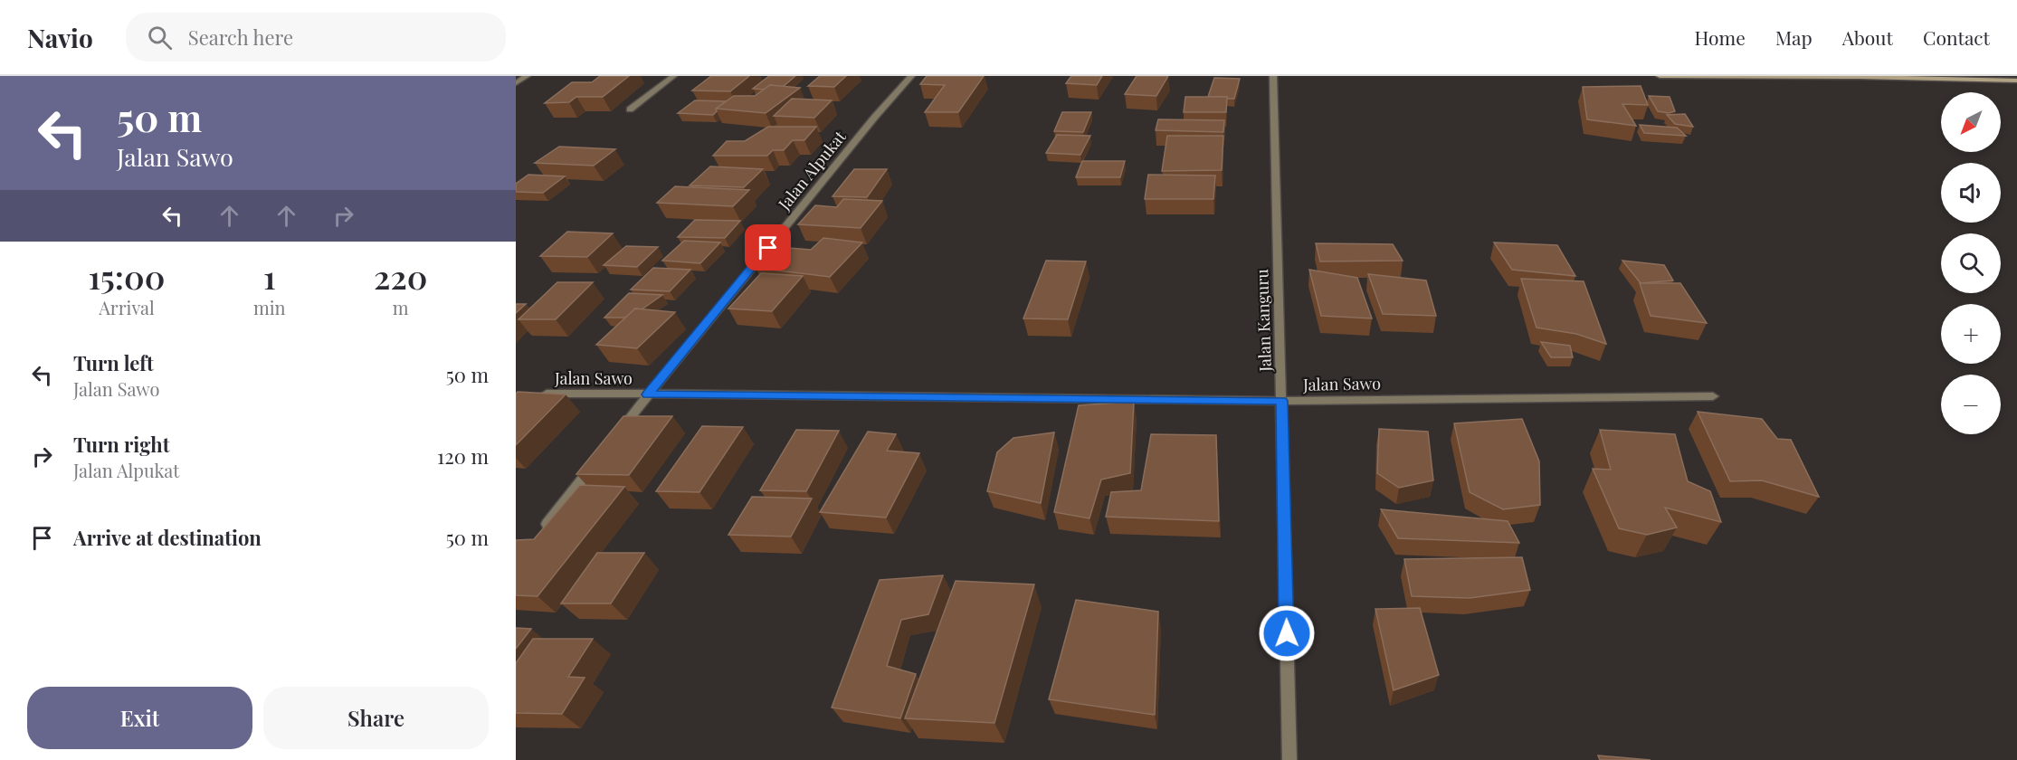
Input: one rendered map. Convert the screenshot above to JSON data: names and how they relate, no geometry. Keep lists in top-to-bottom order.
{
  "streets": {
    "street": ["Jalan Alpukat", "Jalan Kanguru", "Jalan Sawo"]
  },
  "crossings": [
    ["Jalan Alpukat", "Jalan Sawo"],
    ["Jalan Kanguru", "Jalan Sawo"]
  ],
  "north": "bottom left",
  "page": {
    "header": "Navio",
    "search": "Search here",
    "nav": [
      "Home",
      "Map",
      "About",
      "Contact"
    ],
    "turn": ["50 m", "Jalan Sawo"],
    "map_buttons": ["+", "−"],
    "eta": [
      "15:00",
      "Arrival",
      "1",
      "min",
      "220",
      "m"
    ],
    "list": [
      {
        "name": "Turn left",
        "note": "Jalan Sawo",
        "value": "50 m"
      },
      {
        "name": "Turn right",
        "note": "Jalan Alpukat",
        "value": "120 m"
      },
      {
        "name": "Arrive at destination",
        "value": "50 m"
      }
    ],
    "buttons": ["Exit", "Share"]
  }
}
